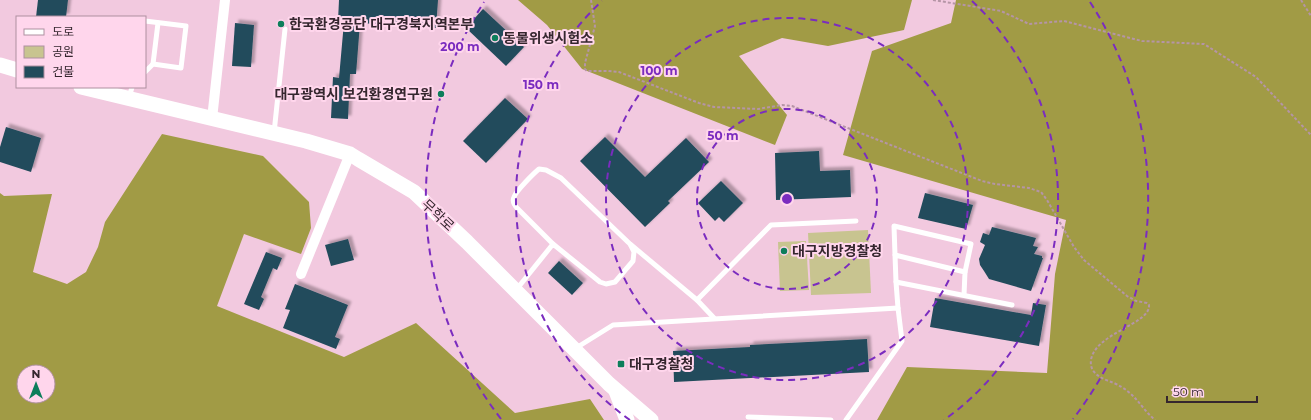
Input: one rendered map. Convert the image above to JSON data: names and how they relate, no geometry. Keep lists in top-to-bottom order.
{
  "streets": {
    "main road": ["무학로"]
  },
  "places": {
    "other": [
      "한국환경공단 대구경북지역본부",
      "동물위생시험소",
      "대구광역시 보건환경연구원",
      "대구지방경찰청"
    ],
    "transit": ["대구경찰청"]
  },
  "legend": ["도로", "공원", "건물"],
  "scale_bar": "50 m",
  "north": "top",
  "rings": [
    "200 m",
    "100 m",
    "150 m",
    "50 m"
  ]
}
